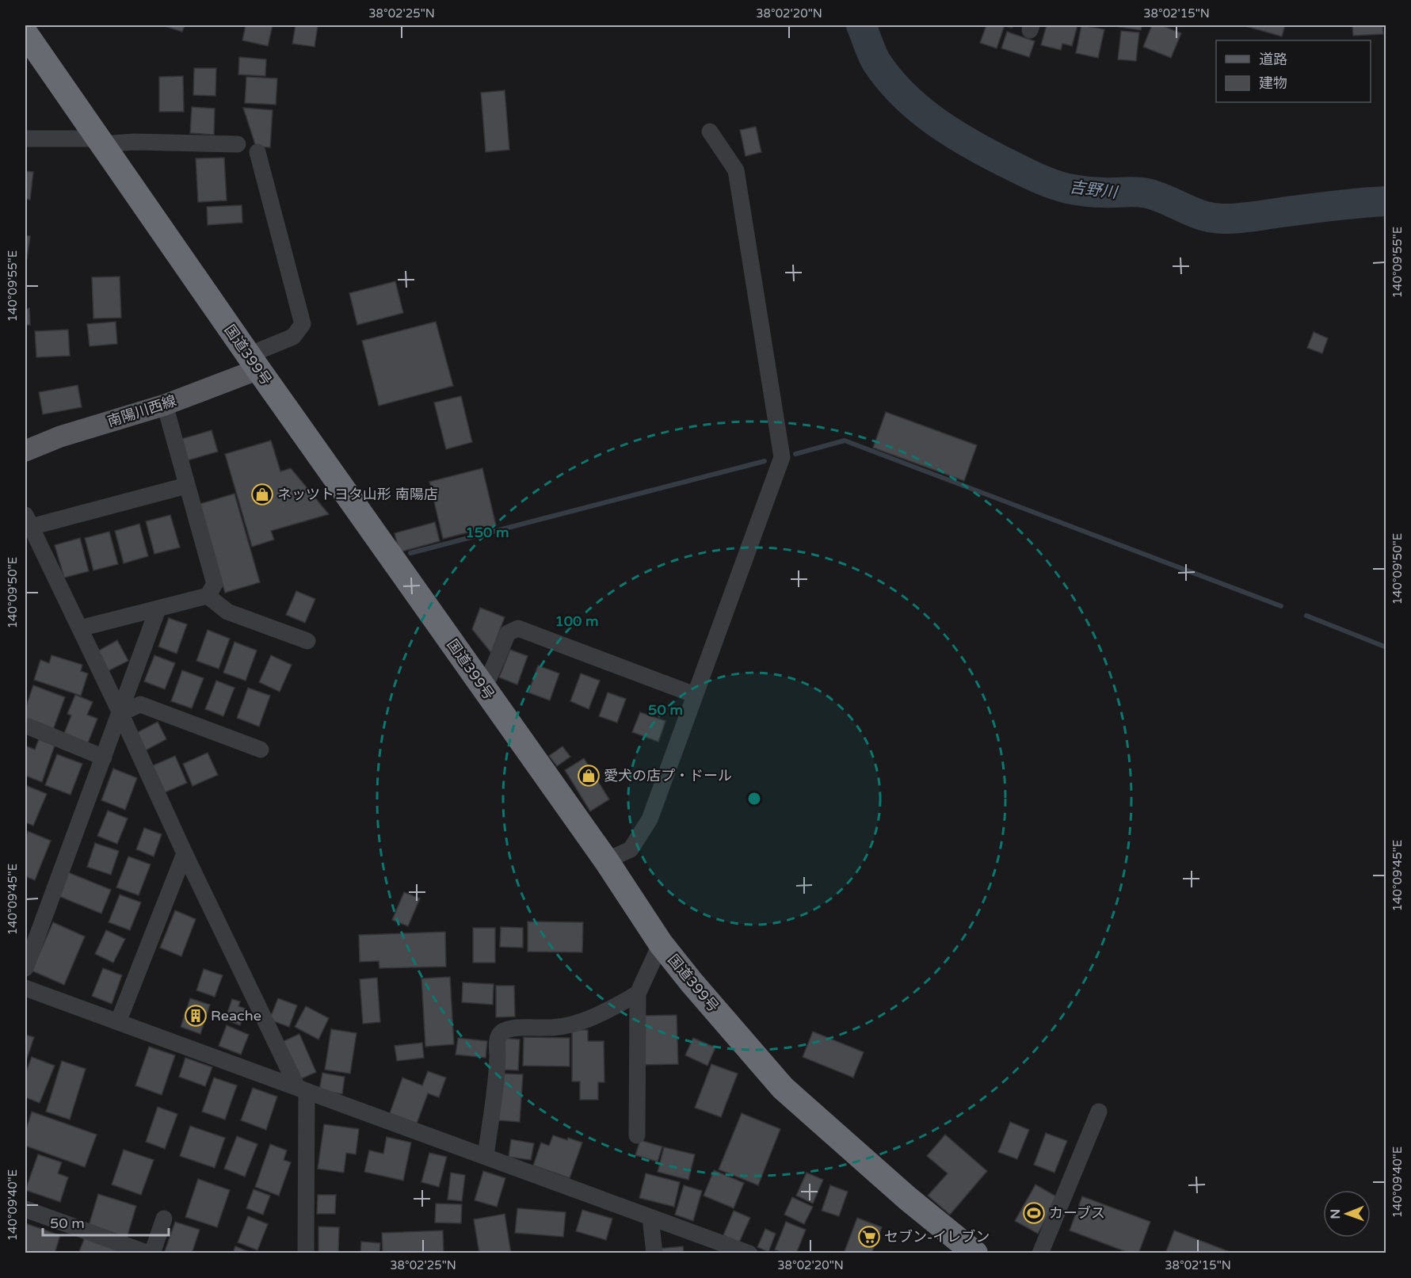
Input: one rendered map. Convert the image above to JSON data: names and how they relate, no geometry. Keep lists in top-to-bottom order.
{
  "streets": {
    "highway": ["国道399号"],
    "main road": ["南陽川西線"]
  },
  "crossings": [
    ["国道399号", "南陽川西線"]
  ],
  "water": ["吉野川"],
  "places": {
    "shop": ["ネッツトヨタ山形 南陽店", "愛犬の店プ・ドール"],
    "building": ["Reache"],
    "sports": ["カーブス"],
    "supermarket": ["セブン-イレブン"]
  },
  "legend": ["道路", "建物"],
  "scale_bar": "50 m",
  "north": "left",
  "coordinates": [
    "38°02'25\"N",
    "38°02'20\"N",
    "38°02'15\"N",
    "140°09'55\"E",
    "140°09'50\"E",
    "140°09'45\"E",
    "140°09'40\"E"
  ],
  "rings": ["150 m", "100 m", "50 m"]
}
